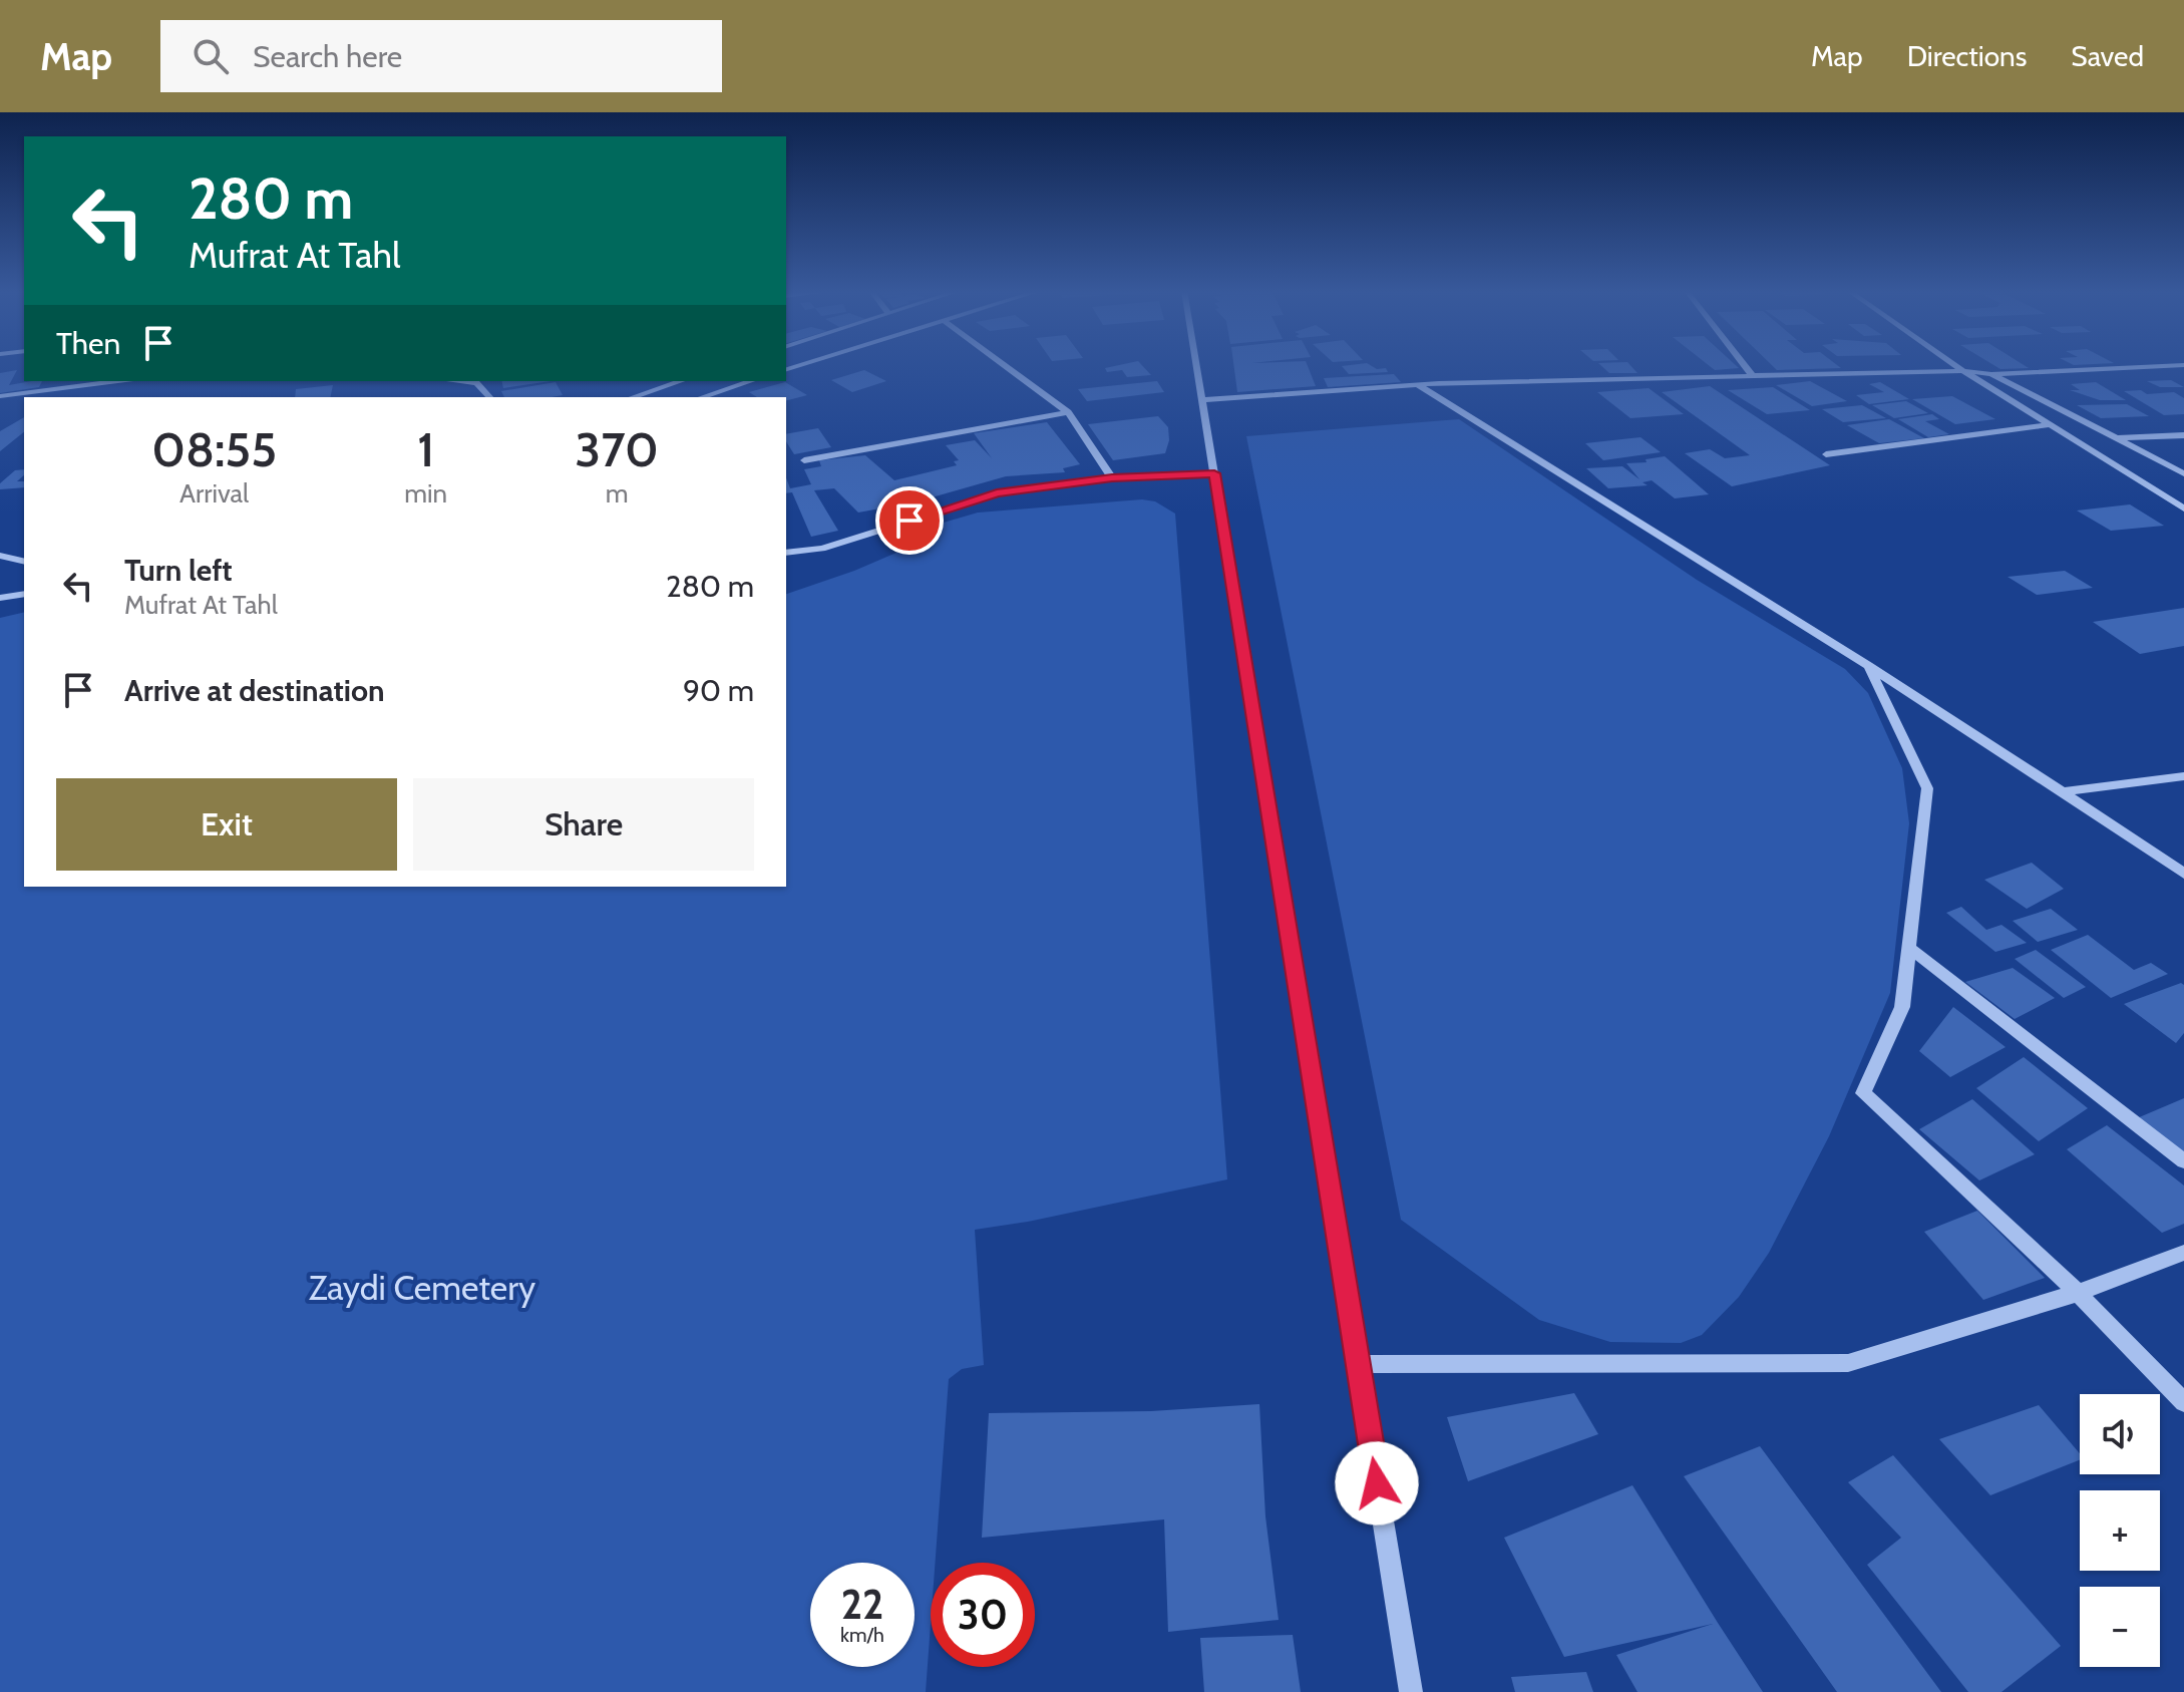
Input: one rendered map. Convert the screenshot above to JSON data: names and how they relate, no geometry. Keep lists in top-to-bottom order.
{
  "parks": ["Zaydi Cemetery"],
  "page": {
    "header": "Map",
    "search": "Search here",
    "nav": ["Map", "Directions", "Saved"],
    "turn": ["280 m", "Mufrat At Tahl"],
    "then": "Then",
    "eta": [
      "08:55",
      "Arrival",
      "1",
      "min",
      "370",
      "m"
    ],
    "list": [
      {
        "name": "Turn left",
        "note": "Mufrat At Tahl",
        "value": "280 m"
      },
      {
        "name": "Arrive at destination",
        "value": "90 m"
      }
    ],
    "buttons": ["Exit", "Share"],
    "map_buttons": ["+", "−"],
    "speed": "22 km/h",
    "limit": "30"
  }
}
